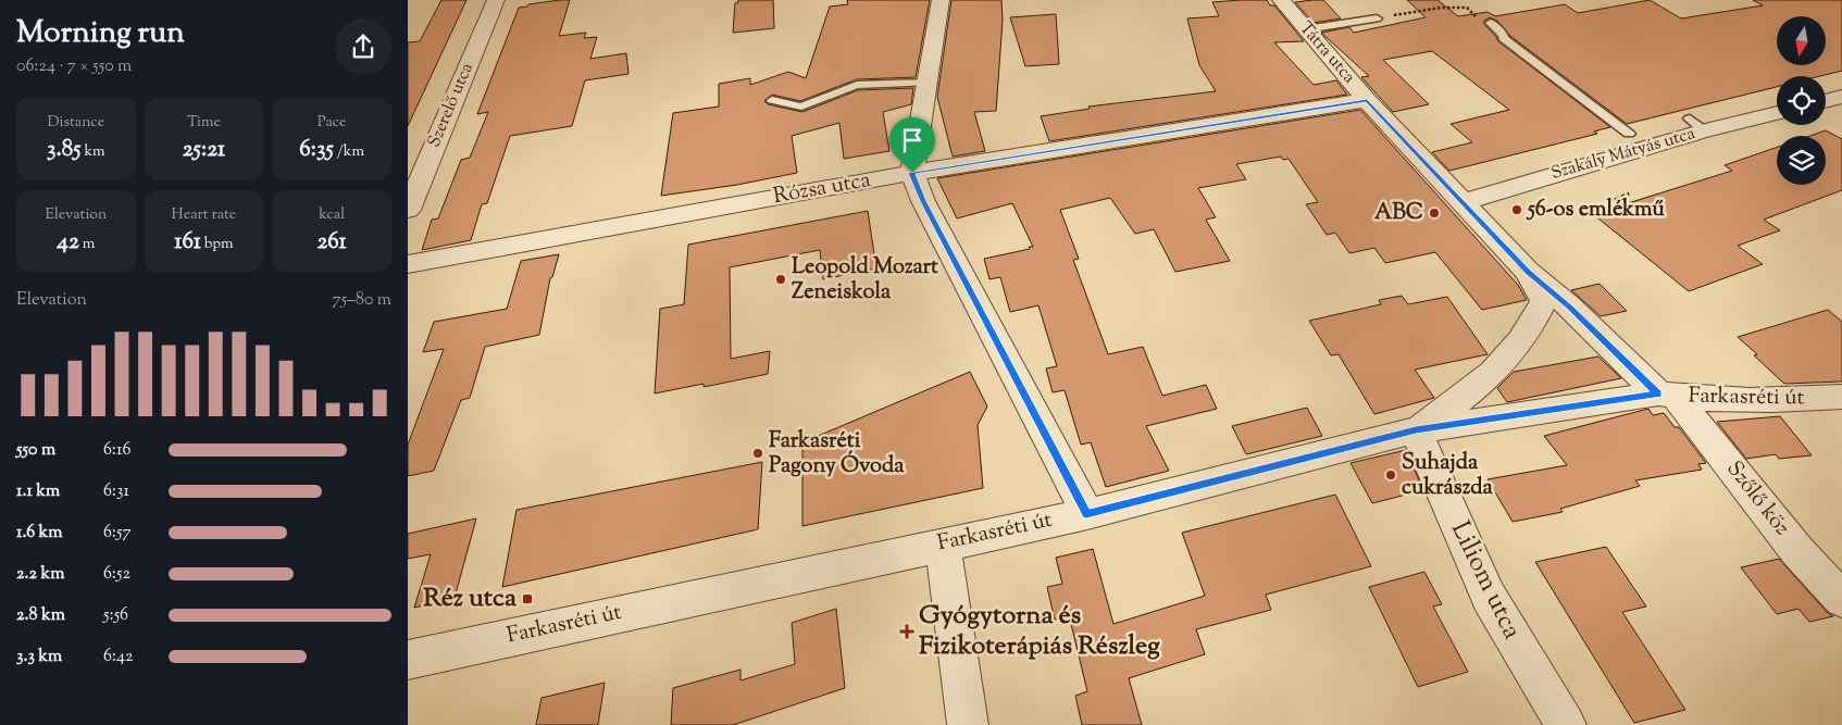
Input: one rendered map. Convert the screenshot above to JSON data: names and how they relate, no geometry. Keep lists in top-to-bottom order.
{
  "streets": {
    "street": [
      "Tátra utca",
      "Szerelő utca",
      "Szakály Mátyás utca",
      "Rózsa utca",
      "Farkasréti út",
      "Szőlő köz",
      "Liliom utca"
    ]
  },
  "crossings": [
    ["Tátra utca", "Szakály Mátyás utca"],
    ["Tátra utca", "Rózsa utca"],
    ["Tátra utca", "Farkasréti út"],
    ["Tátra utca", "Szőlő köz"],
    ["Tátra utca", "Liliom utca"],
    ["Farkasréti út", "Szőlő köz"],
    ["Farkasréti út", "Liliom utca"]
  ],
  "places": {
    "other": [
      "56-os emlékmű",
      "ABC",
      "Leopold Mozart Zeneiskola",
      "Farkasréti Pagony Óvoda",
      "Suhajda cukrászda"
    ],
    "transit": ["Réz utca"],
    "health": ["Gyógytorna és Fizikoterápiás Részleg"]
  },
  "north": "bottom",
  "page": {
    "heading": ["Morning run", "06:24 · 7 × 550 m"],
    "stats": [
      ["Distance", "3.85 km"],
      ["Time", "25:21"],
      ["Pace", "6:35 /km"],
      ["Elevation", "42 m"],
      ["Heart rate", "161 bpm"],
      ["kcal", "261"]
    ],
    "chart": ["Elevation", "75–80 m"],
    "list": [
      {
        "name": "550 m",
        "note": "6:16"
      },
      {
        "name": "1.1 km",
        "note": "6:31"
      },
      {
        "name": "1.6 km",
        "note": "6:57"
      },
      {
        "name": "2.2 km",
        "note": "6:52"
      },
      {
        "name": "2.8 km",
        "note": "5:56"
      },
      {
        "name": "3.3 km",
        "note": "6:42"
      }
    ]
  }
}
